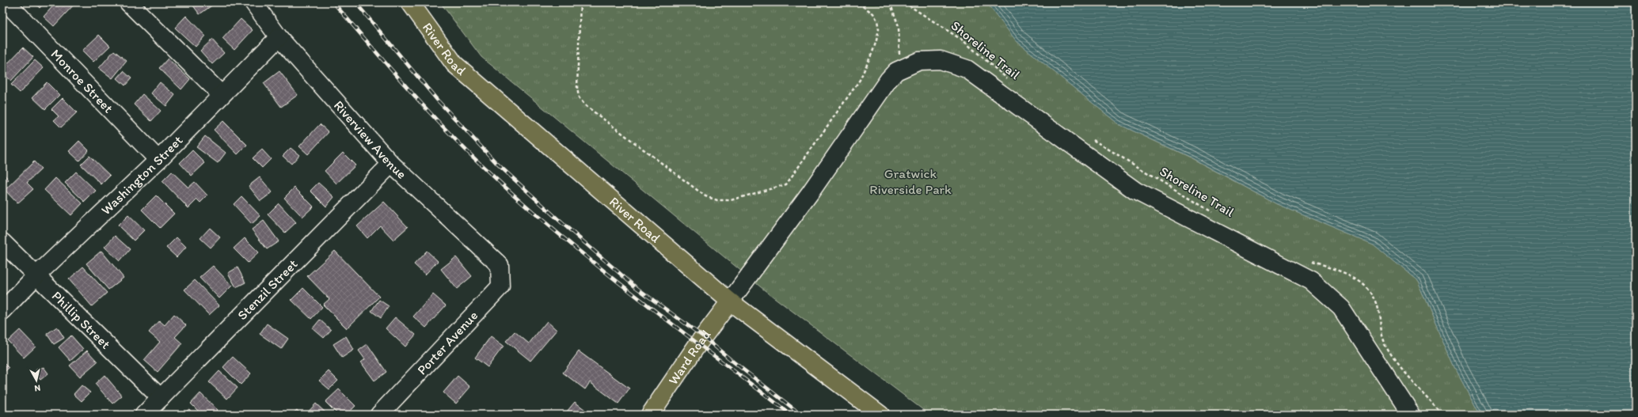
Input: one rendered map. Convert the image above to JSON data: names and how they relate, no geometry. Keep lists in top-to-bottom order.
{
  "streets": {
    "main road": ["River Road", "Ward Road"],
    "street": [
      "Monroe Street",
      "Riverview Avenue",
      "Washington Street",
      "Stenzil Street",
      "Phillip Street",
      "Porter Avenue"
    ],
    "path": ["Shoreline Trail"]
  },
  "crossings": [
    ["River Road", "Ward Road"],
    ["Monroe Street", "Washington Street"],
    ["Riverview Avenue", "Washington Street"],
    ["Riverview Avenue", "Stenzil Street"],
    ["Riverview Avenue", "Porter Avenue"],
    ["Washington Street", "Phillip Street"],
    ["Stenzil Street", "Phillip Street"]
  ],
  "parks": ["Gratwick Riverside Park"],
  "north": "bottom"
}
